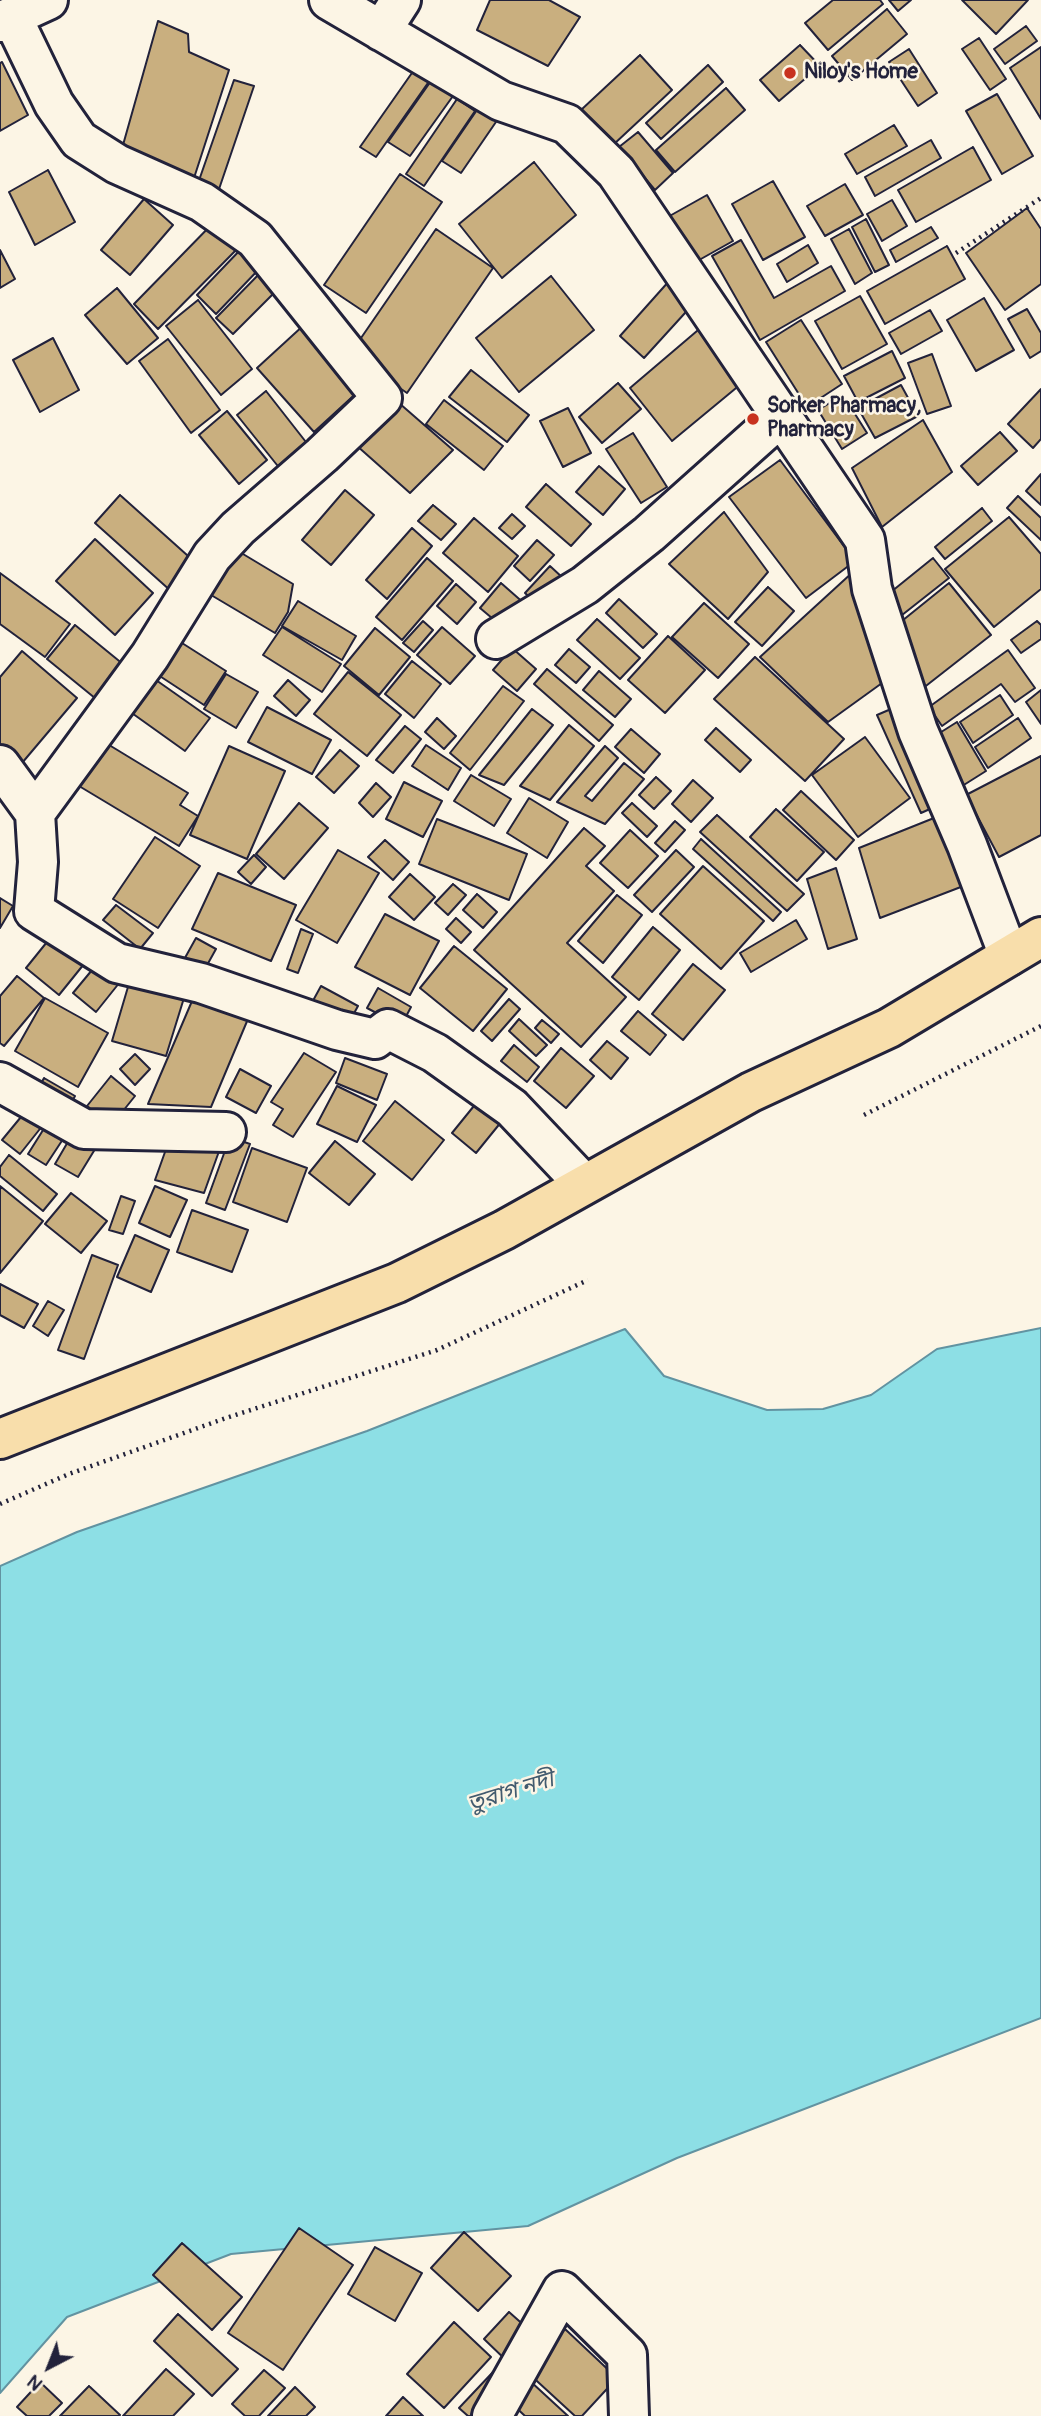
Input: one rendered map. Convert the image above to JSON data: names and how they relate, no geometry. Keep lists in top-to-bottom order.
{
  "water": ["তুরাগ নদী"],
  "places": ["Niloy's Home", "Sorker Pharmacy, Pharmacy"],
  "north": "bottom left"
}
